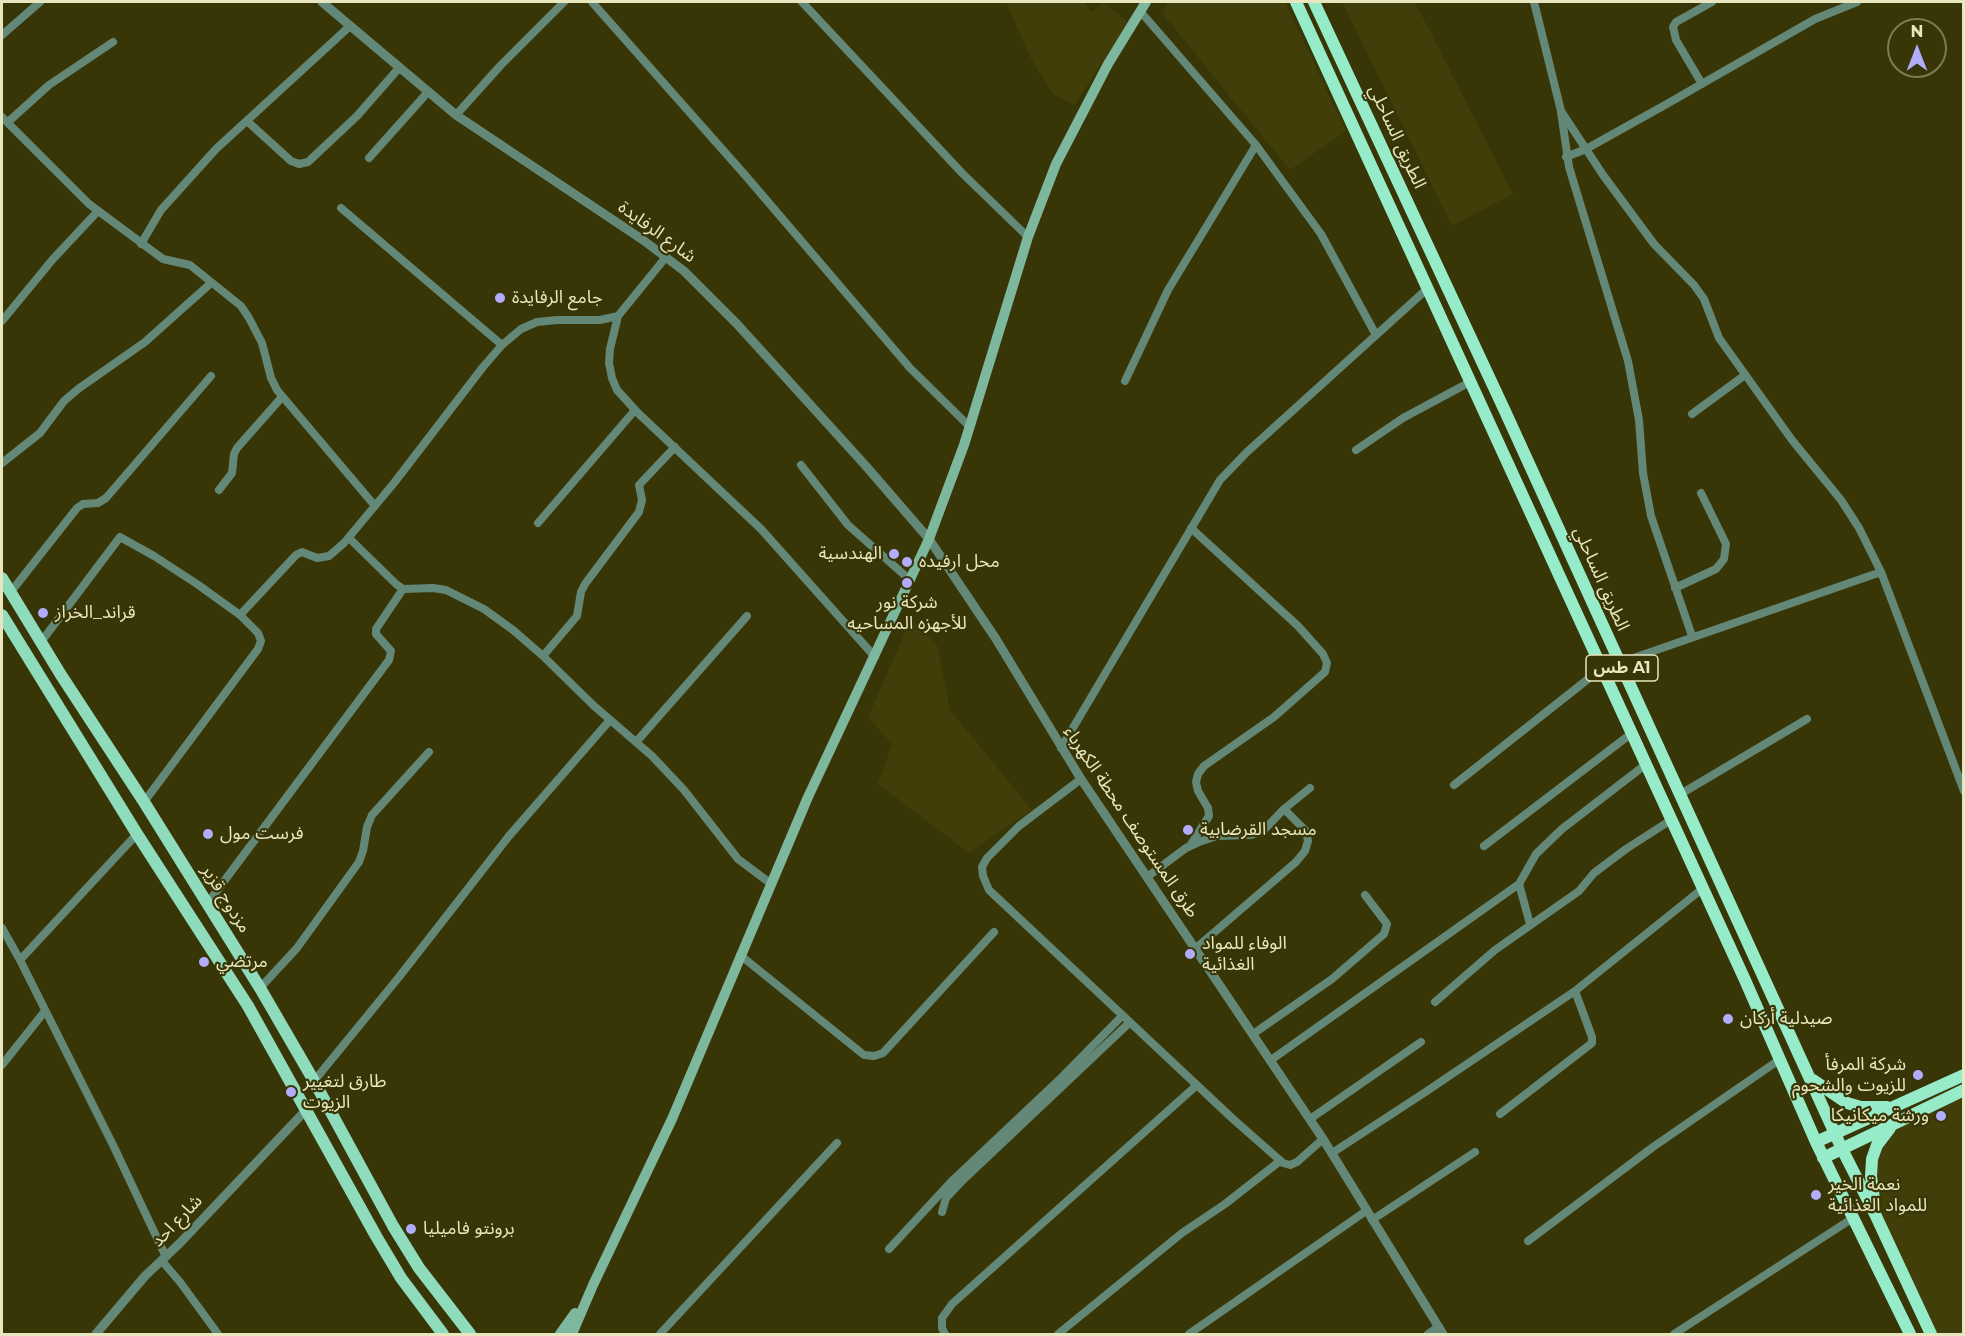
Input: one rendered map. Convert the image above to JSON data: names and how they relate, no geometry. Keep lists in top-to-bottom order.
{
  "streets": {
    "highway": ["الطريق الساحلي", "طس A1"],
    "main road": ["مزدوج قزير"],
    "street": ["شارع الرفايدة", "طرق المستوصف محطة الكهرباء", "شارع احد"]
  },
  "crossings": [
    ["شارع الرفايدة", "طرق المستوصف محطة الكهرباء"]
  ],
  "places": [
    "جامع الرفايدة",
    "الهندسية",
    "محل ارفيده",
    "شركة نور للأجهزه المساحيه",
    "قراند_الخراز",
    "مسجد القرضابية",
    "فرست مول",
    "الوفاء للمواد الغذائية",
    "مرتضي",
    "صيدلية أركان",
    "شركة المرفأ للزيوت والشحوم",
    "طارق لتغيير الزيوت",
    "ورشة ميكانيكا",
    "نعمة الخير للمواد الغذائية",
    "برونتو فاميليا"
  ],
  "north": "top"
}
